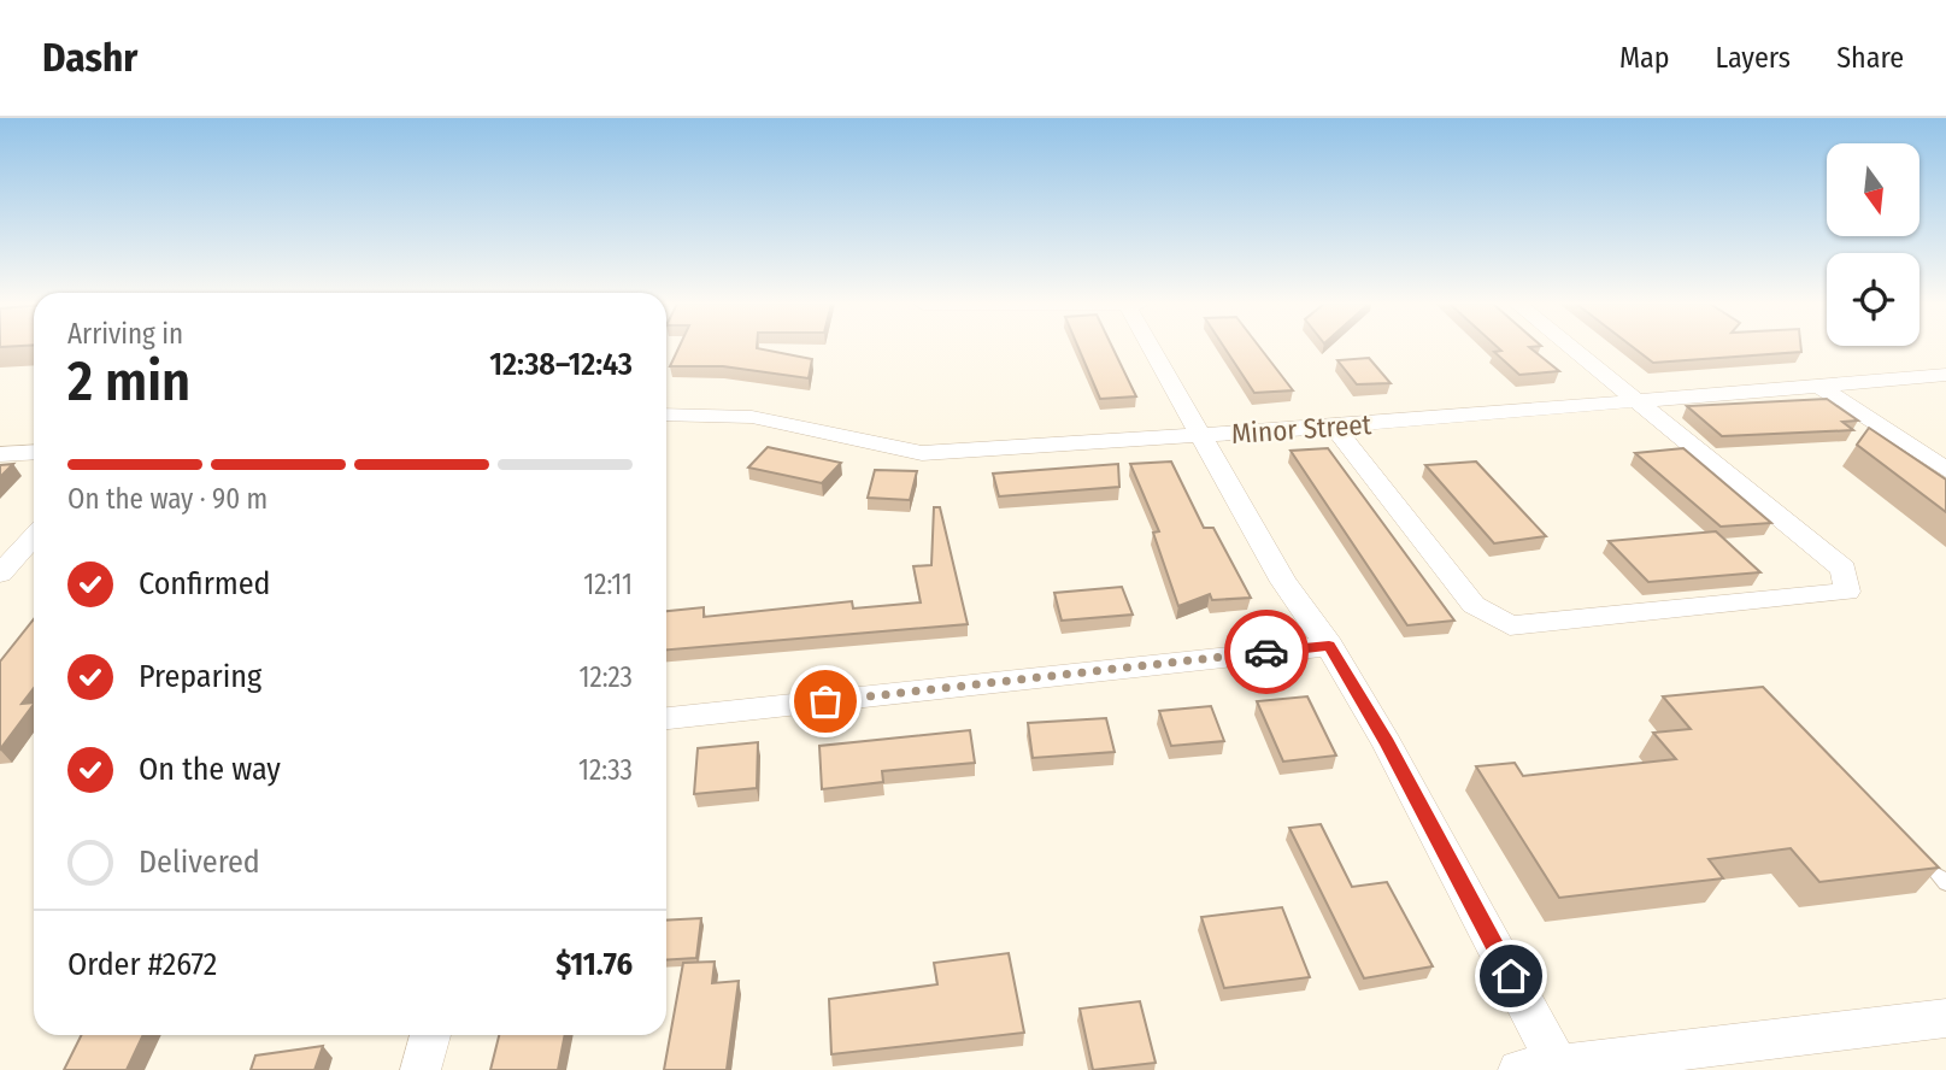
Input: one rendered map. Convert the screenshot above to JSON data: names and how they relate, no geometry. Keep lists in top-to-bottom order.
{
  "streets": {
    "street": ["Minor Street"]
  },
  "north": "bottom",
  "page": {
    "header": "Dashr",
    "nav": ["Map", "Layers", "Share"],
    "heading": ["2 min", "Arriving in", "12:38–12:43"],
    "panel": ["Order #2672", "$11.76"],
    "bar": "On the way · 90 m",
    "list": [
      ["Confirmed", "12:11"],
      ["Preparing", "12:23"],
      ["On the way", "12:33"],
      "Delivered"
    ]
  }
}
